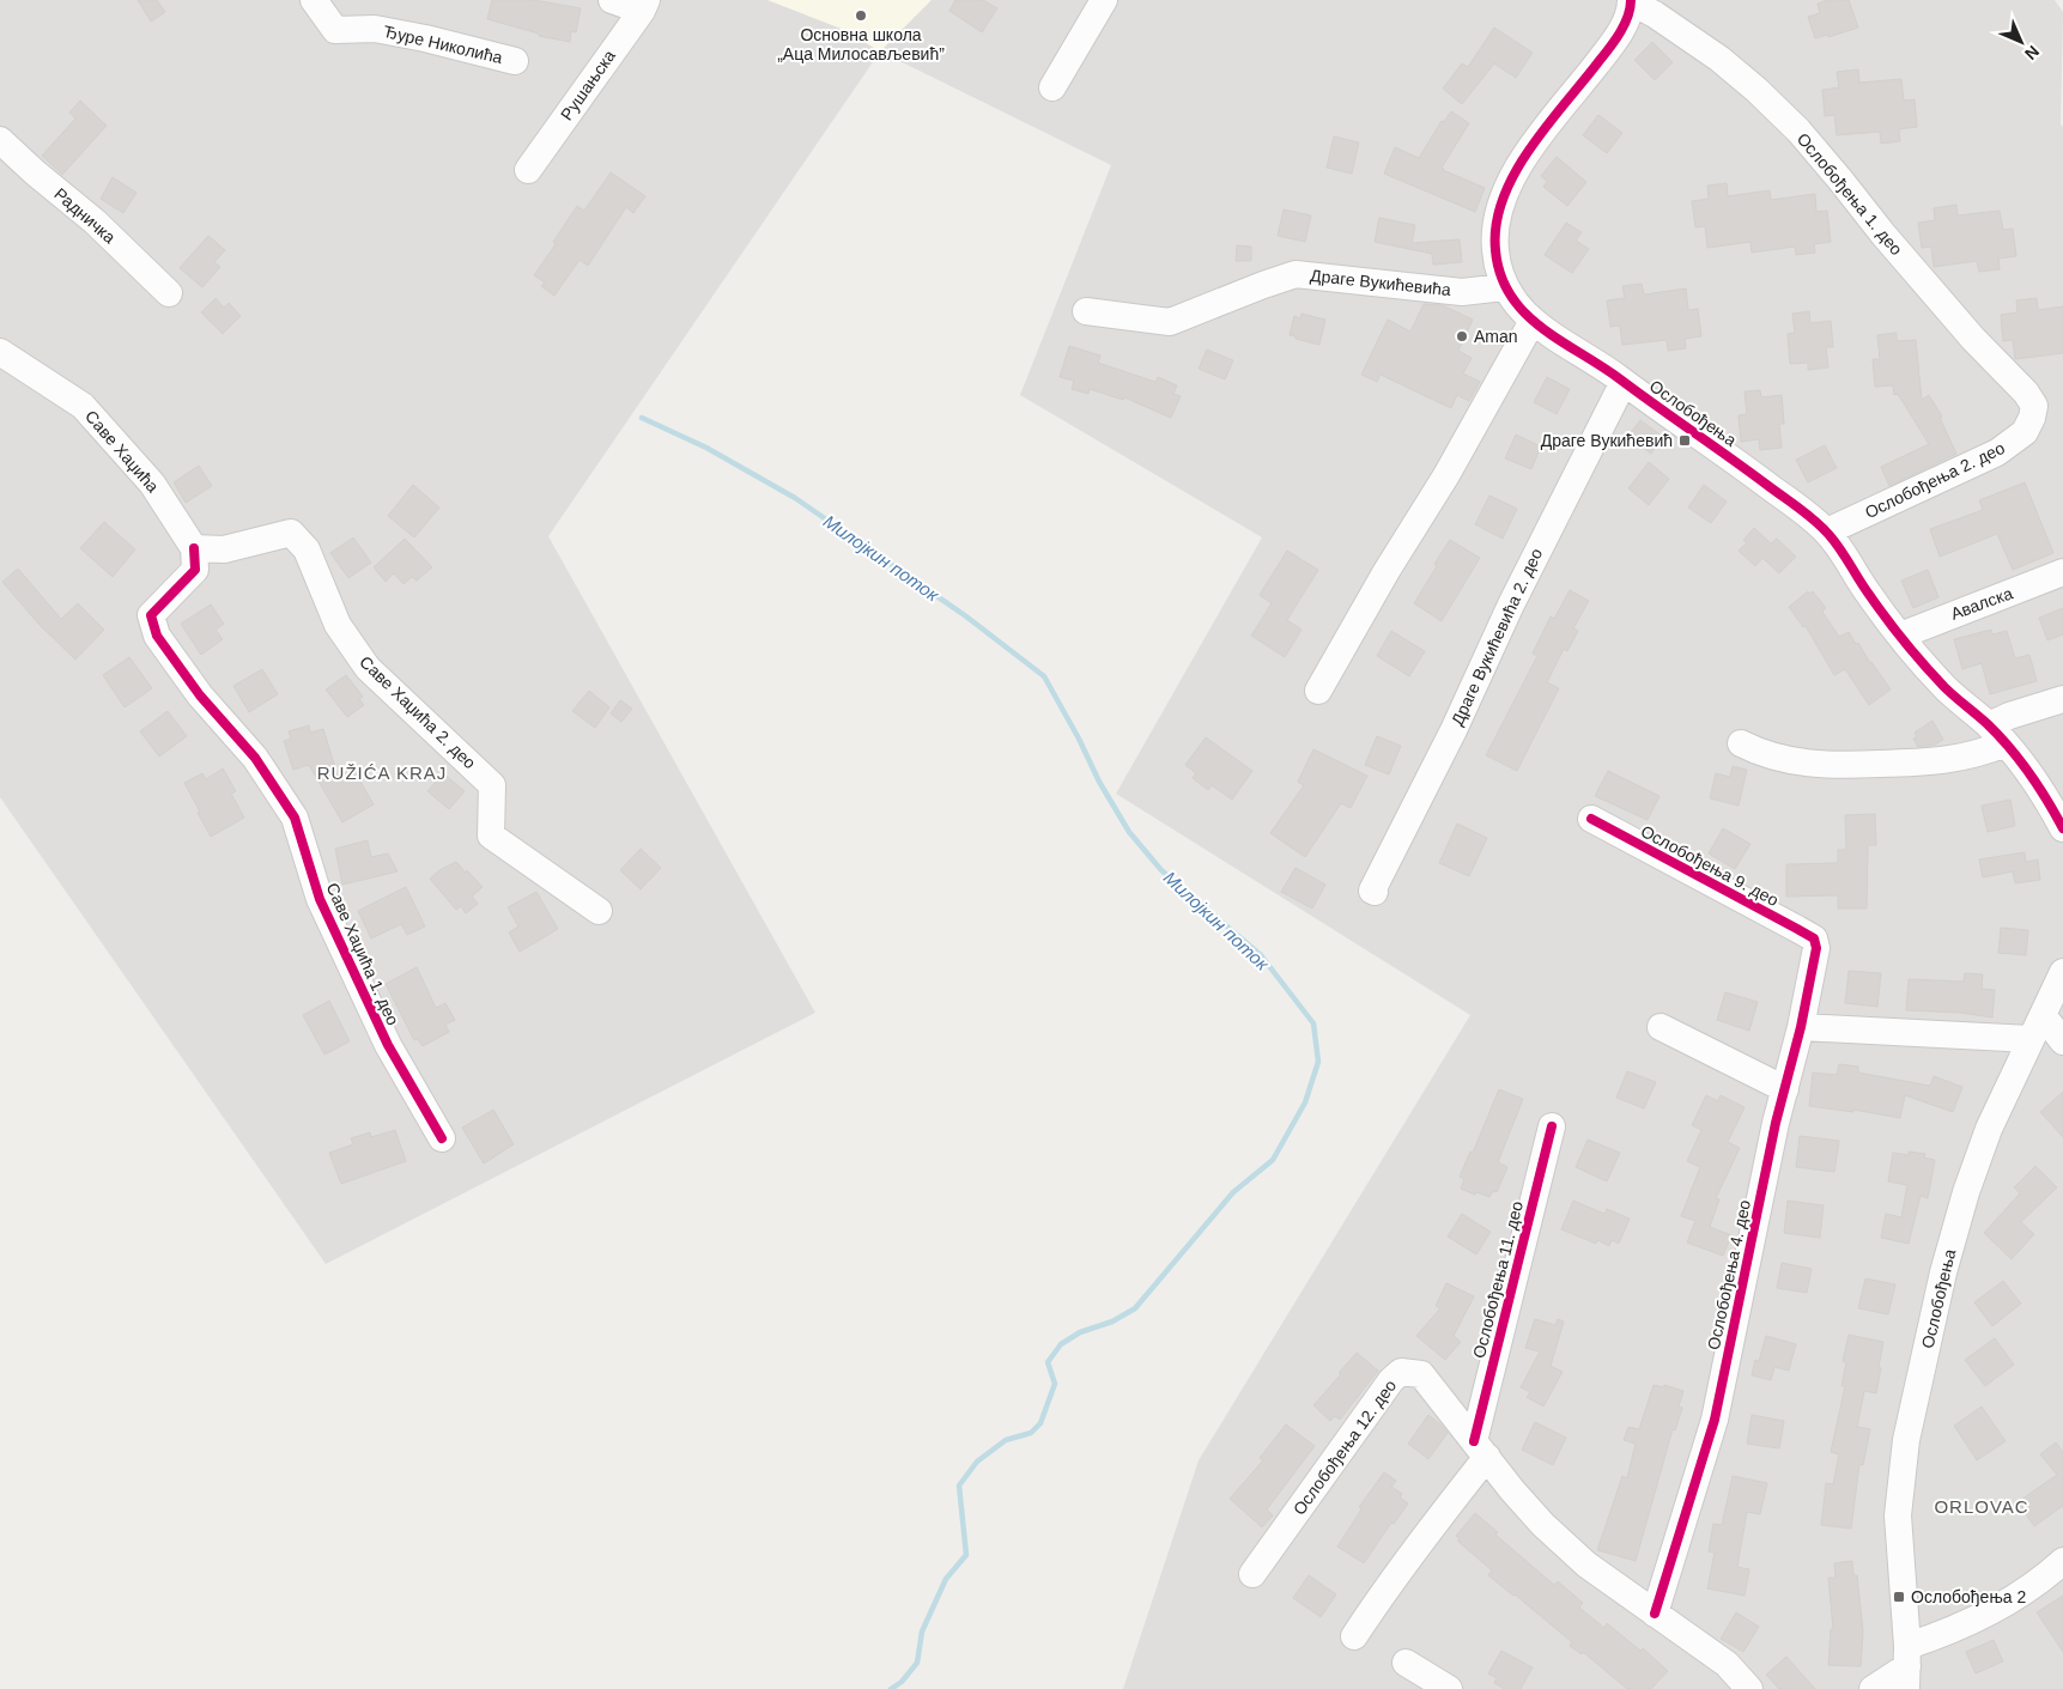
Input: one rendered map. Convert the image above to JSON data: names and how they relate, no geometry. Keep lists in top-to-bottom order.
{
  "streets": {
    "street": [
      "Ђуре Николића",
      "Рушањска",
      "Ослобођења 1. део",
      "Радничка",
      "Драге Вукићевића",
      "Ослобођења",
      "Саве Хаџића",
      "Ослобођења 2. део",
      "Авалска",
      "Драге Вукићевића 2. део",
      "Саве Хаџића 2. део",
      "Ослобођења 9. део",
      "Саве Хаџића 1. део",
      "Ослобођења 4. део",
      "Ослобођења 11. део",
      "Ослобођења 12. део"
    ]
  },
  "crossings": [
    ["Ослобођења 1. део", "Ослобођења"],
    ["Ослобођења 1. део", "Ослобођења 2. део"],
    ["Драге Вукићевића", "Ослобођења"],
    ["Ослобођења", "Ослобођења 2. део"],
    ["Ослобођења", "Авалска"],
    ["Ослобођења", "Драге Вукићевића 2. део"],
    ["Саве Хаџића", "Саве Хаџића 2. део"],
    ["Саве Хаџића", "Саве Хаџића 1. део"],
    ["Саве Хаџића 2. део", "Саве Хаџића 1. део"],
    ["Ослобођења 9. део", "Ослобођења 4. део"],
    ["Ослобођења 11. део", "Ослобођења 12. део"]
  ],
  "districts": ["RUŽIĆA KRAJ", "ORLOVAC"],
  "water": ["Милојкин поток"],
  "places": {
    "other": ["Основна школа „Аца Милосављевић”", "Aman"],
    "transit": ["Драге Вукићевић", "Ослобођења 2"]
  },
  "north": "bottom right"
}
